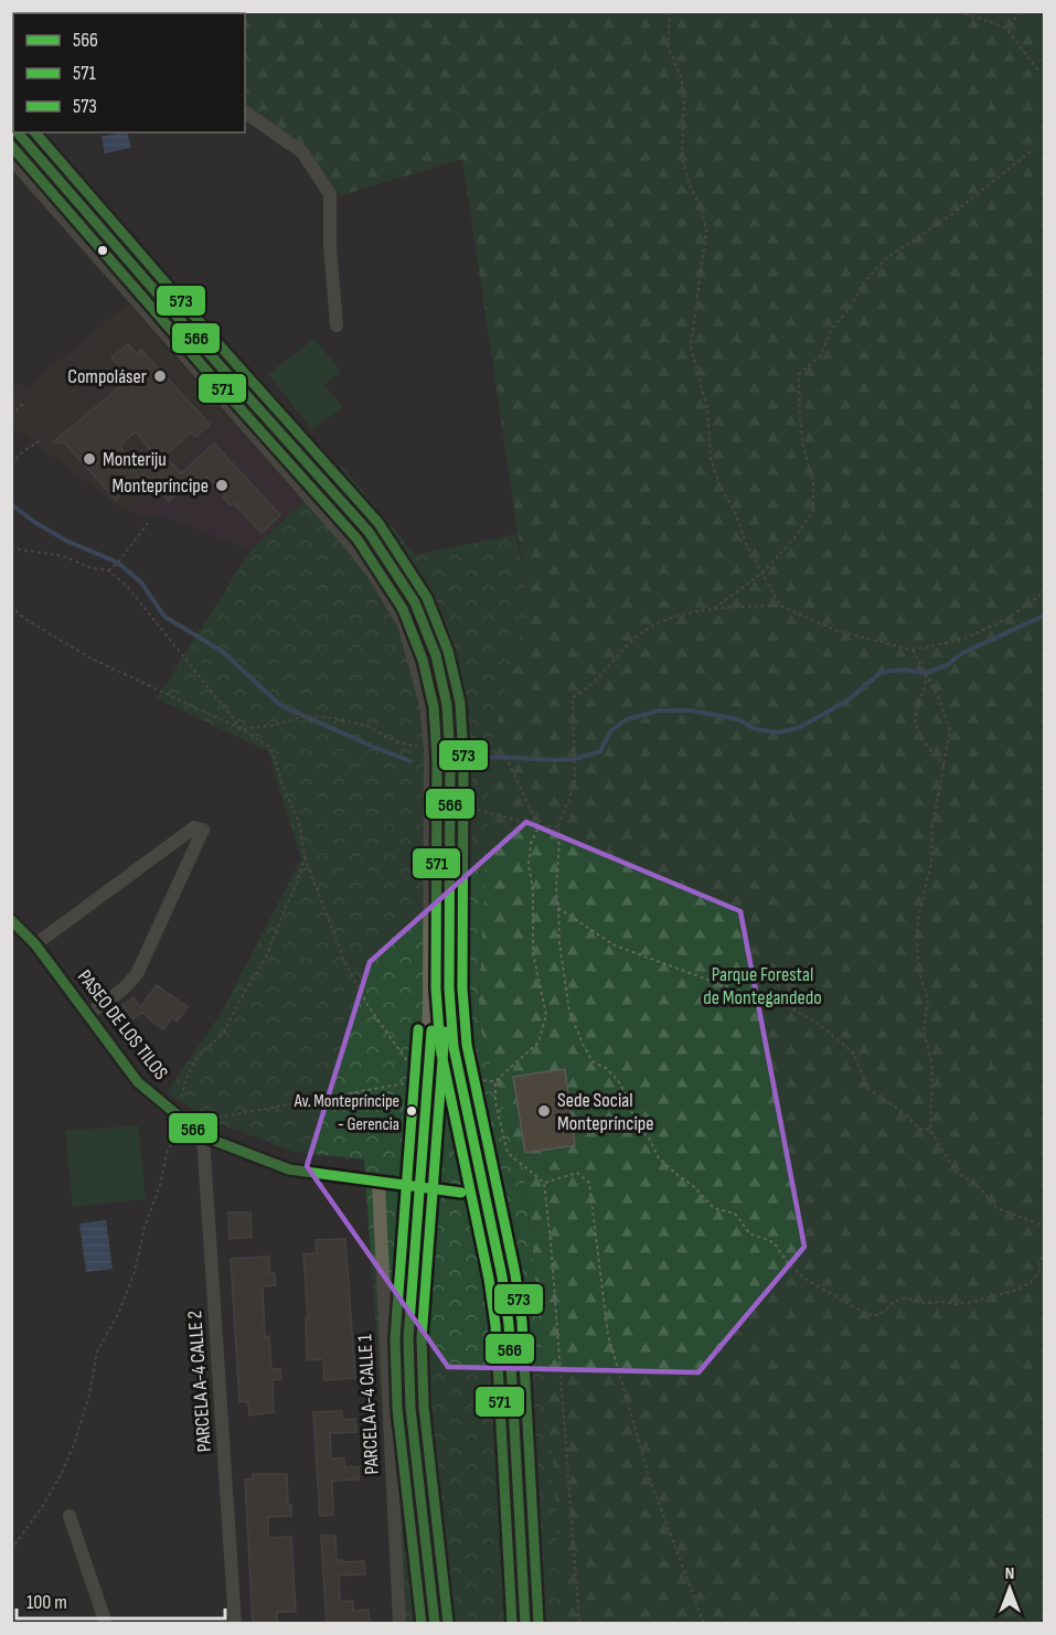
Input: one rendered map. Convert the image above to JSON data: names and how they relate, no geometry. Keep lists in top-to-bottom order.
{
  "streets": {
    "street": ["PASEO DE LOS TILOS", "PARCELA A-4 CALLE 2", "PARCELA A-4 CALLE 1"]
  },
  "crossings": [
    ["PASEO DE LOS TILOS", "PARCELA A-4 CALLE 2"],
    ["PASEO DE LOS TILOS", "PARCELA A-4 CALLE 1"]
  ],
  "parks": ["Parque Forestal de Montegandedo"],
  "places": [
    "Compoláser",
    "Monteriju",
    "Montepríncipe",
    "Av. Montepríncipe - Gerencia",
    "Sede Social Montepríncipe"
  ],
  "lines": ["transit line 566", "transit line 573", "transit line 571"],
  "legend": ["566", "571", "573"],
  "scale_bar": "100 m",
  "north": "top"
}
